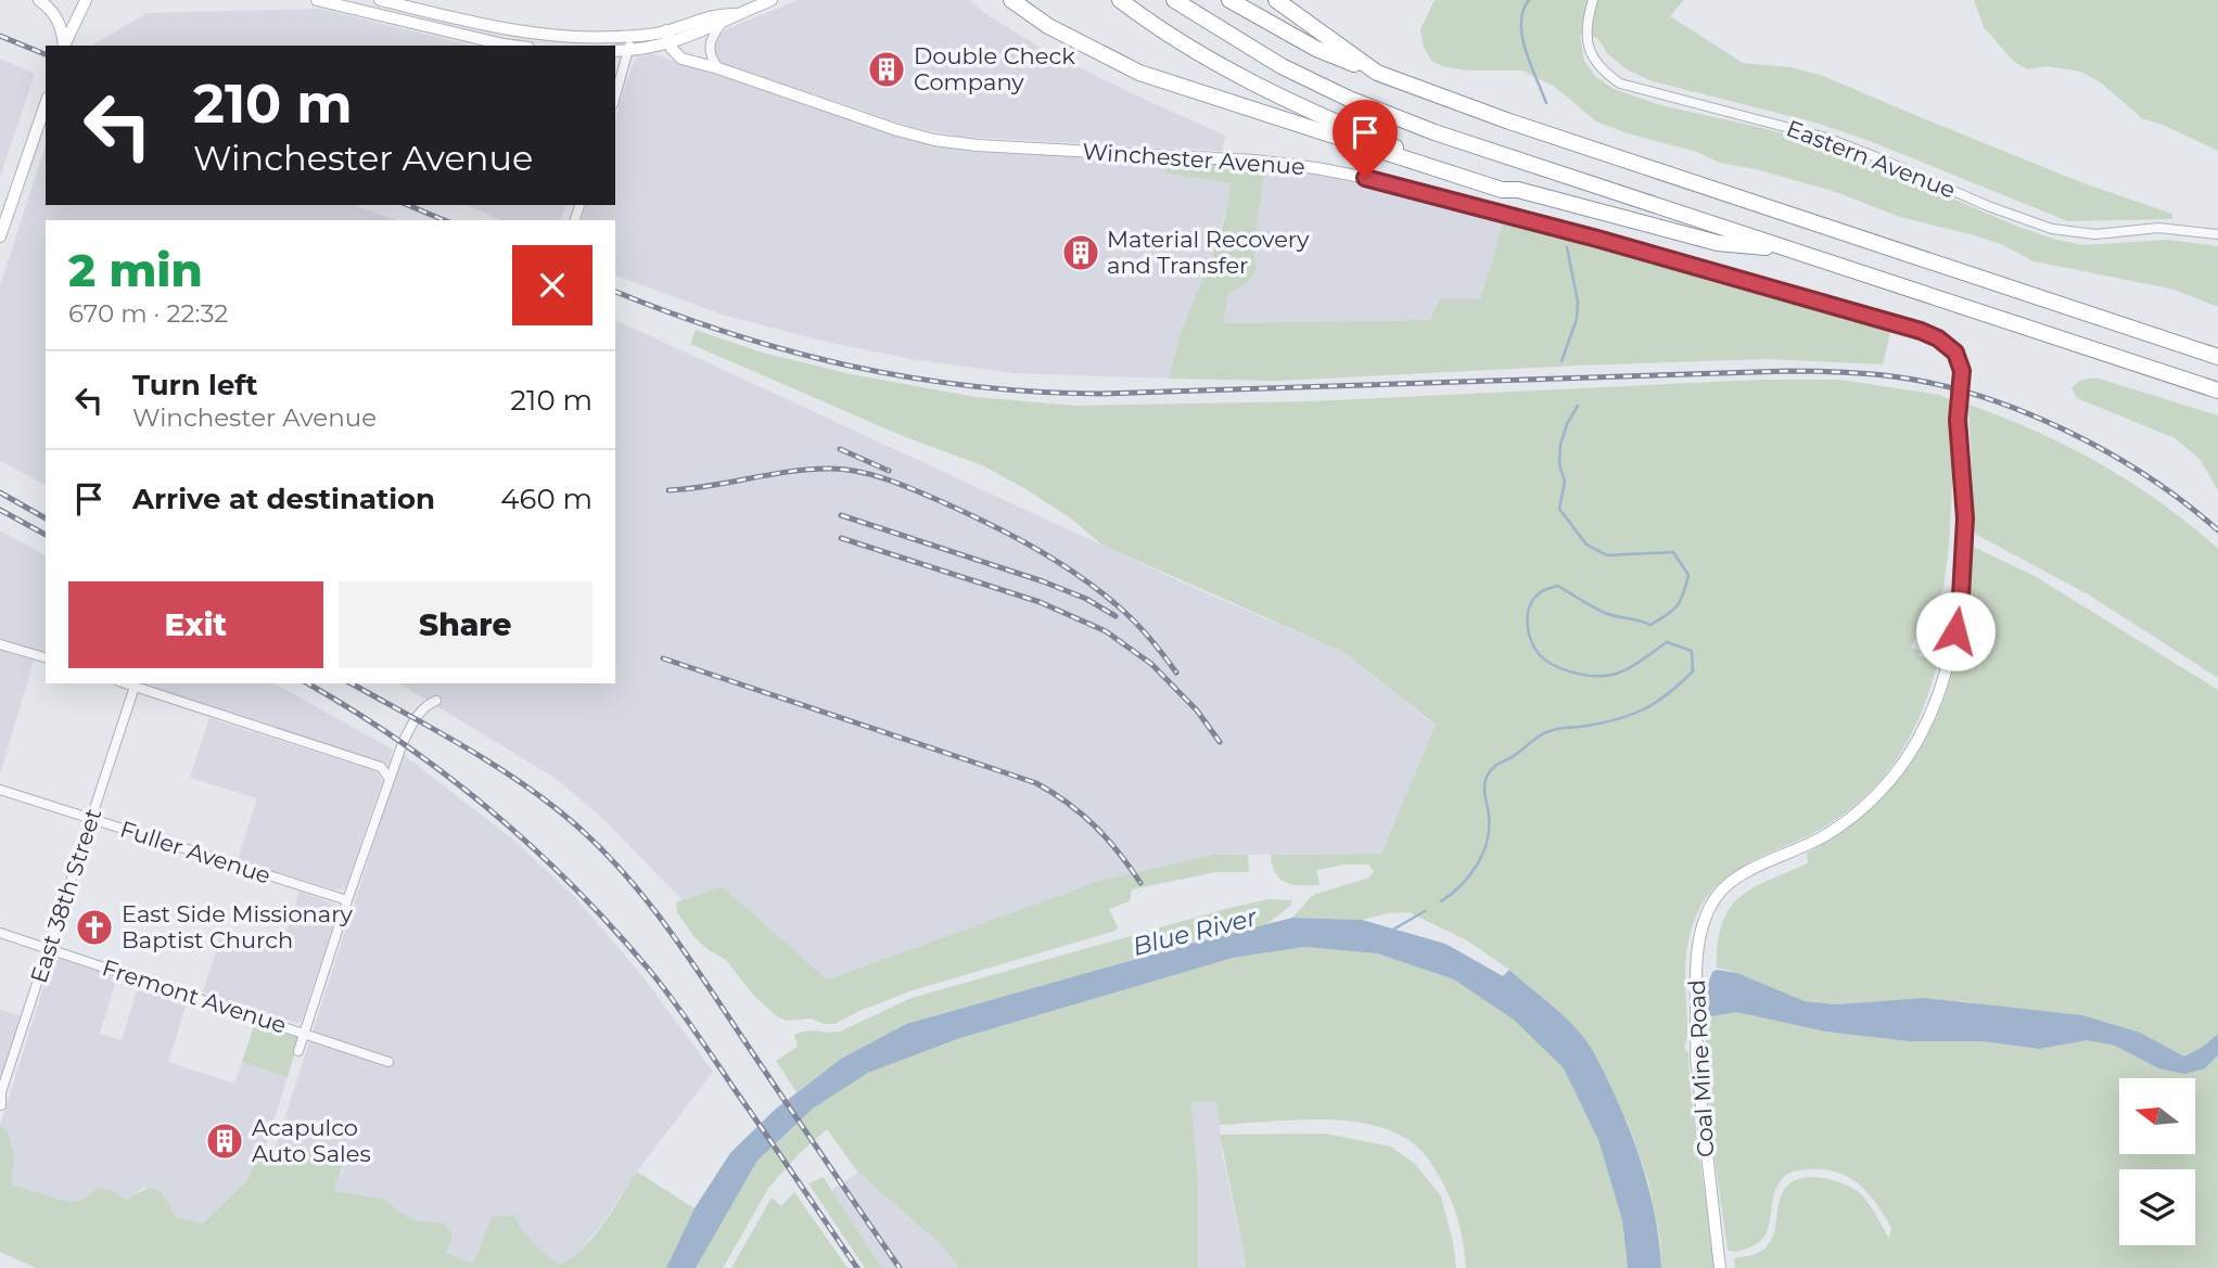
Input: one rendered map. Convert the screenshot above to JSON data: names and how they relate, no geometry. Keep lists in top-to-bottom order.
{
  "streets": {
    "street": [
      "Winchester Avenue",
      "Eastern Avenue",
      "Fuller Avenue",
      "East 38th Street",
      "Fremont Avenue",
      "Coal Mine Road"
    ]
  },
  "crossings": [
    ["Winchester Avenue", "Coal Mine Road"],
    ["Fuller Avenue", "East 38th Street"],
    ["East 38th Street", "Fremont Avenue"]
  ],
  "water": ["Blue River"],
  "places": {
    "building": ["Double Check Company", "Material Recovery and Transfer", "Acapulco Auto Sales"],
    "church": ["East Side Missionary Baptist Church"]
  },
  "north": "left",
  "page": {
    "turn": ["210 m", "Winchester Avenue"],
    "heading": ["2 min", "670 m · 22:32"],
    "list": [
      {
        "name": "Turn left",
        "note": "Winchester Avenue",
        "value": "210 m"
      },
      {
        "name": "Arrive at destination",
        "value": "460 m"
      }
    ],
    "buttons": ["Exit", "Share"]
  }
}
